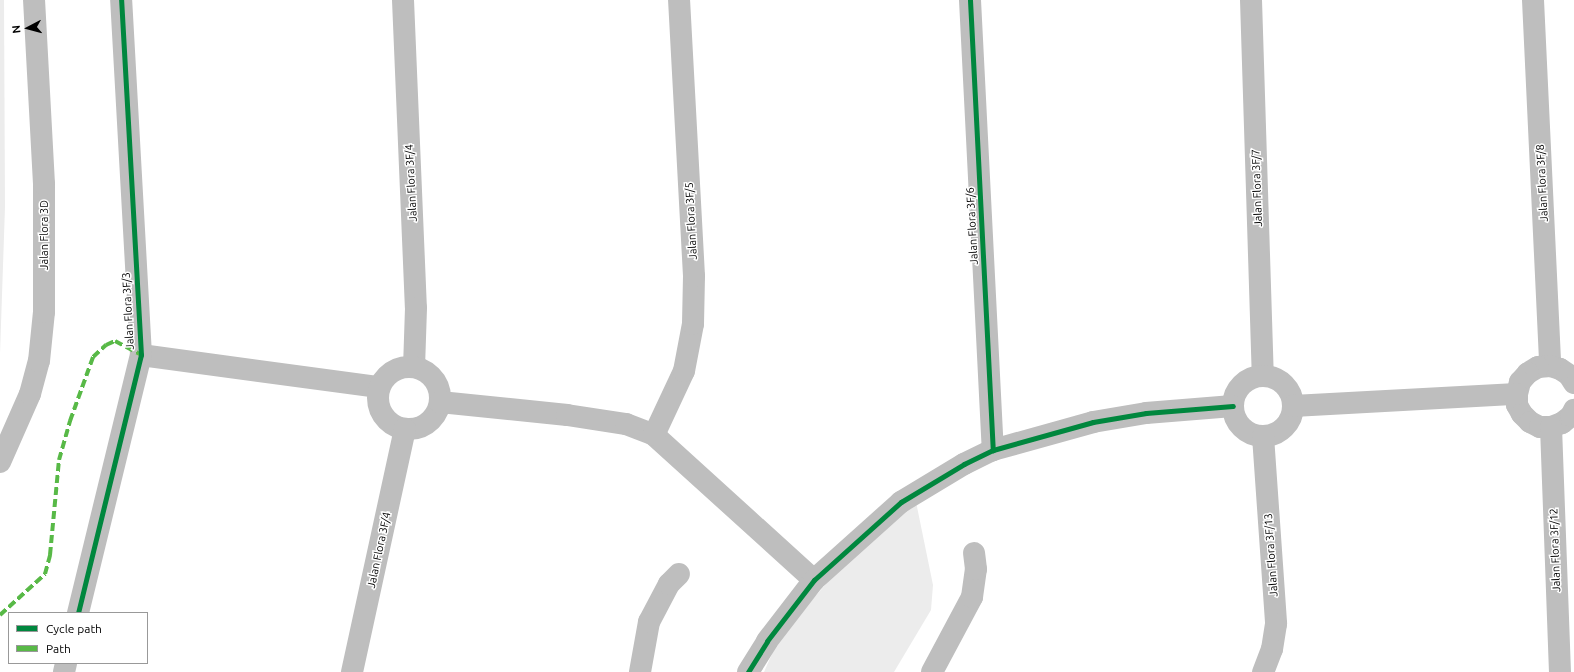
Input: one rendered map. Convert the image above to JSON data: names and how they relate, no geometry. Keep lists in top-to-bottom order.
{
  "streets": {
    "street": [
      "Jalan Flora 3F/4",
      "Jalan Flora 3F/8",
      "Jalan Flora 3F/7",
      "Jalan Flora 3F/5",
      "Jalan Flora 3F/6",
      "Jalan Flora 3D",
      "Jalan Flora 3F/3",
      "Jalan Flora 3F/12",
      "Jalan Flora 3F/13"
    ]
  },
  "crossings": [
    ["Jalan Flora 3F/7", "Jalan Flora 3F/13"]
  ],
  "legend": ["Cycle path", "Path"],
  "north": "left"
}
